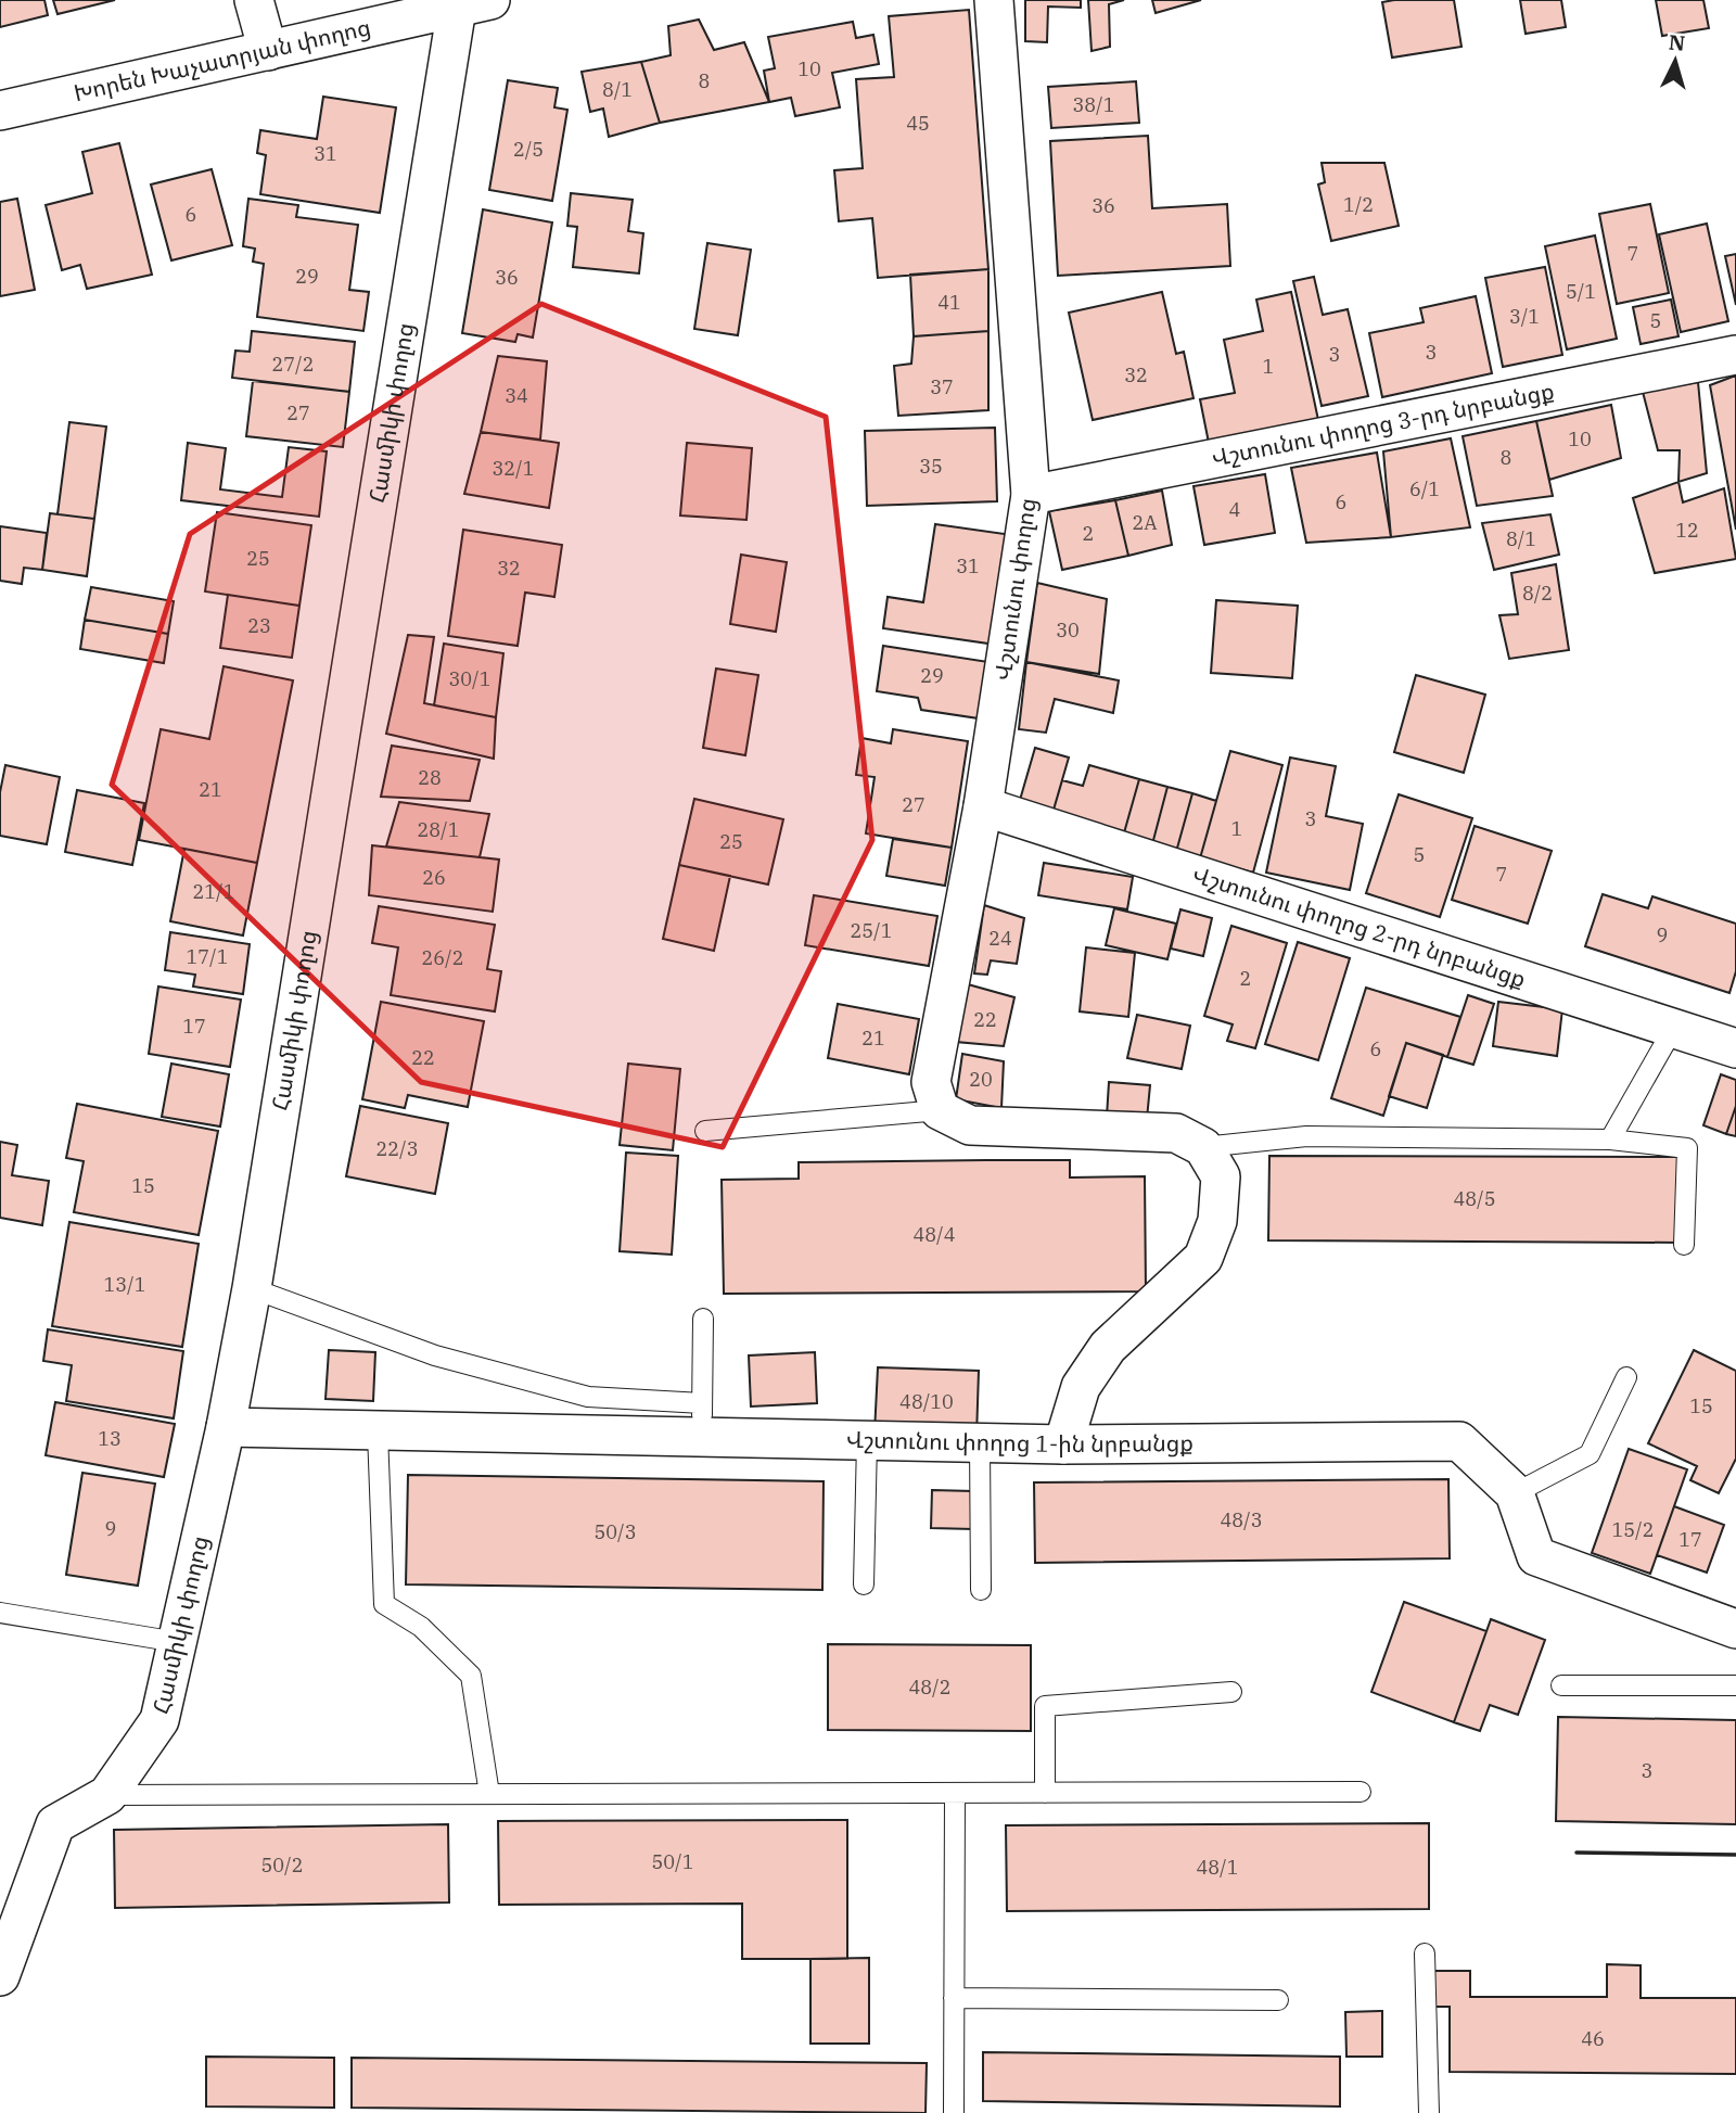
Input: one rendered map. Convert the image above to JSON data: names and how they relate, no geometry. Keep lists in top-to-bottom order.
{
  "streets": {
    "street": [
      "Խորեն Խաչատրյան փողոց",
      "Հասմիկի փողոց",
      "Վշտունու փողոց 3-րդ նրբանցք",
      "Վշտունու փողոց",
      "Վշտունու փողոց 2-րդ նրբանցք",
      "Վշտունու փողոց 1-ին նրբանցք"
    ]
  },
  "crossings": [
    ["Խորեն Խաչատրյան փողոց", "Հասմիկի փողոց"],
    ["Հասմիկի փողոց", "Վշտունու փողոց 1-ին նրբանցք"],
    ["Վշտունու փողոց 3-րդ նրբանցք", "Վշտունու փողոց"],
    ["Վշտունու փողոց", "Վշտունու փողոց 2-րդ նրբանցք"]
  ],
  "house_numbers": [
    "10",
    "8",
    "8/1",
    "38/1",
    "45",
    "2/5",
    "31",
    "1/2",
    "36",
    "6",
    "7",
    "29",
    "36",
    "5/1",
    "41",
    "3/1",
    "5",
    "3",
    "3",
    "27/2",
    "1",
    "32",
    "37",
    "34",
    "27",
    "10",
    "8",
    "35",
    "32/1",
    "6/1",
    "6",
    "4",
    "2A",
    "12",
    "2",
    "8/1",
    "25",
    "31",
    "32",
    "8/2",
    "23",
    "30",
    "29",
    "30/1",
    "28",
    "21",
    "27",
    "3",
    "1",
    "28/1",
    "25",
    "5",
    "7",
    "26",
    "21/1",
    "25/1",
    "9",
    "24",
    "17/1",
    "26/2",
    "2",
    "22",
    "17",
    "21",
    "6",
    "22",
    "20",
    "22/3",
    "15",
    "48/5",
    "48/4",
    "13/1",
    "48/10",
    "15",
    "13",
    "48/3",
    "9",
    "15/2",
    "50/3",
    "17",
    "48/2",
    "3",
    "50/1",
    "50/2",
    "48/1",
    "46"
  ],
  "north": "top"
}
